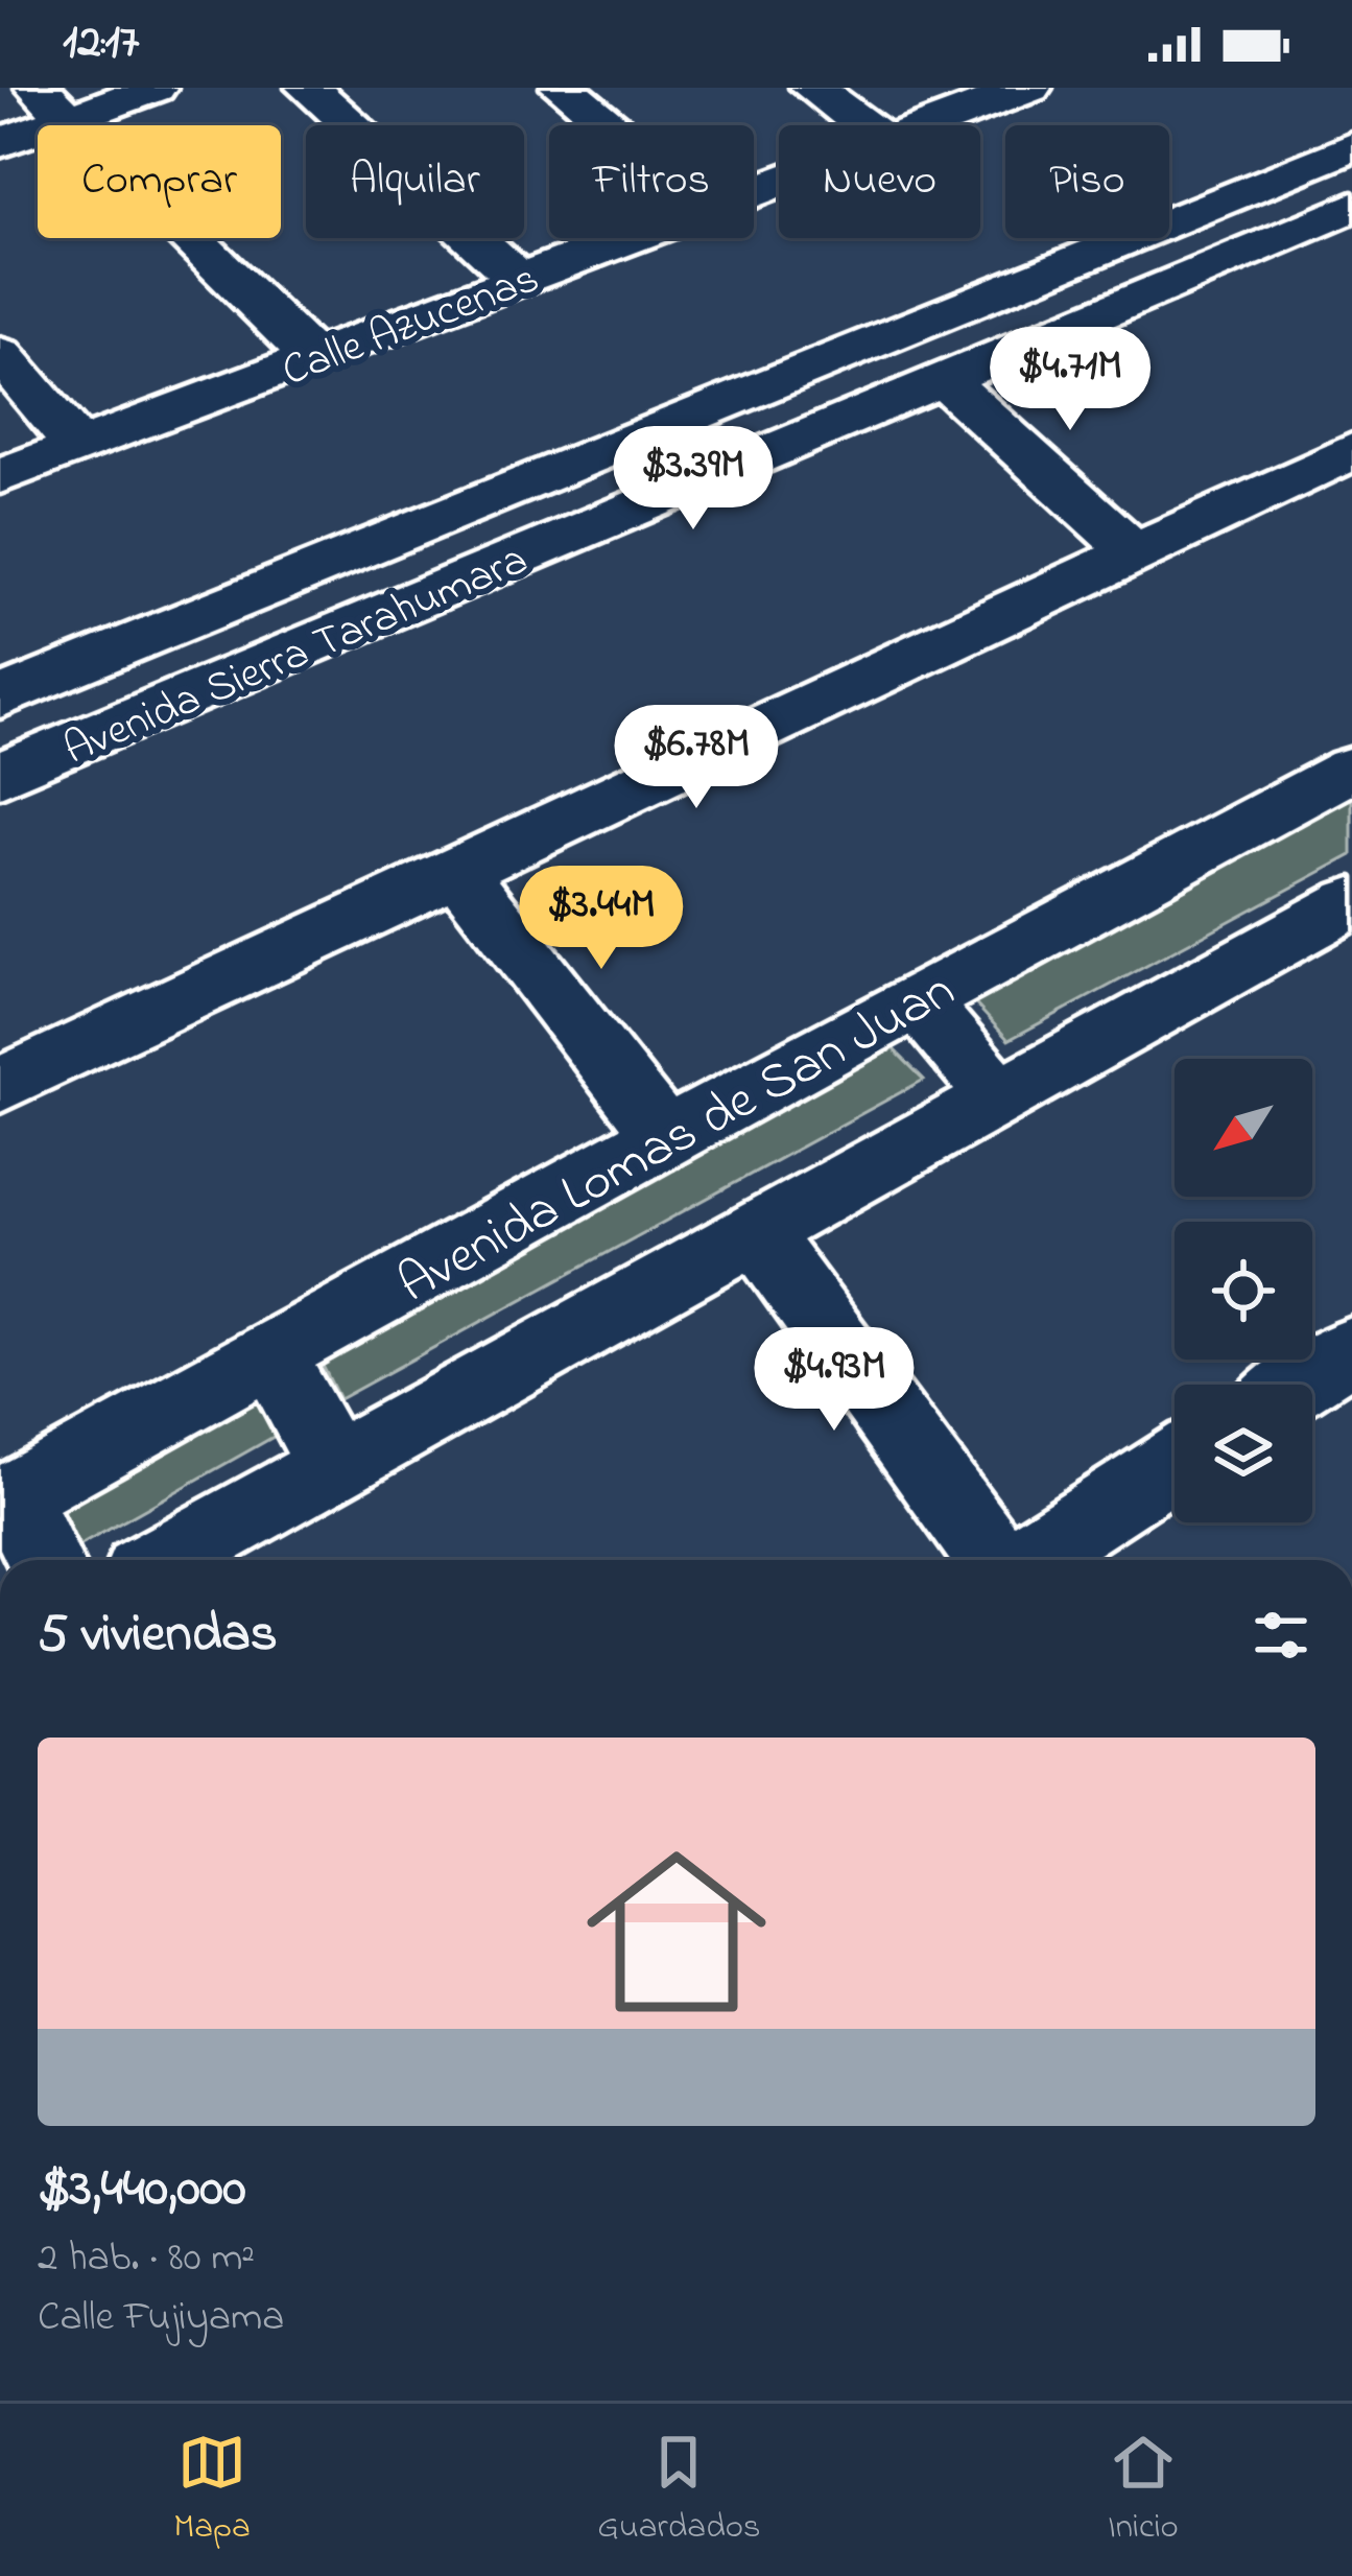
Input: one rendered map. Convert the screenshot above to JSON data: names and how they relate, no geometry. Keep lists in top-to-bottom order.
{
  "streets": {
    "street": ["Calle Azucenas", "Avenida Sierra Tarahumara", "Avenida Lomas de San Juan"]
  },
  "north": "bottom left",
  "page": {
    "status": "12:17",
    "chip": [
      "Comprar",
      "Alquilar",
      "Filtros",
      "Nuevo",
      "Piso"
    ],
    "price": [
      "$4.71M",
      "$3.39M",
      "$6.78M",
      "$3.44M",
      "$4.93M"
    ],
    "heading": "5 viviendas",
    "list": [
      {
        "name": "$3,440,000",
        "note": "2 hab. · 80 m² · Calle Fujiyama"
      }
    ],
    "tabs": ["Mapa", "Guardados", "Inicio"]
  }
}
